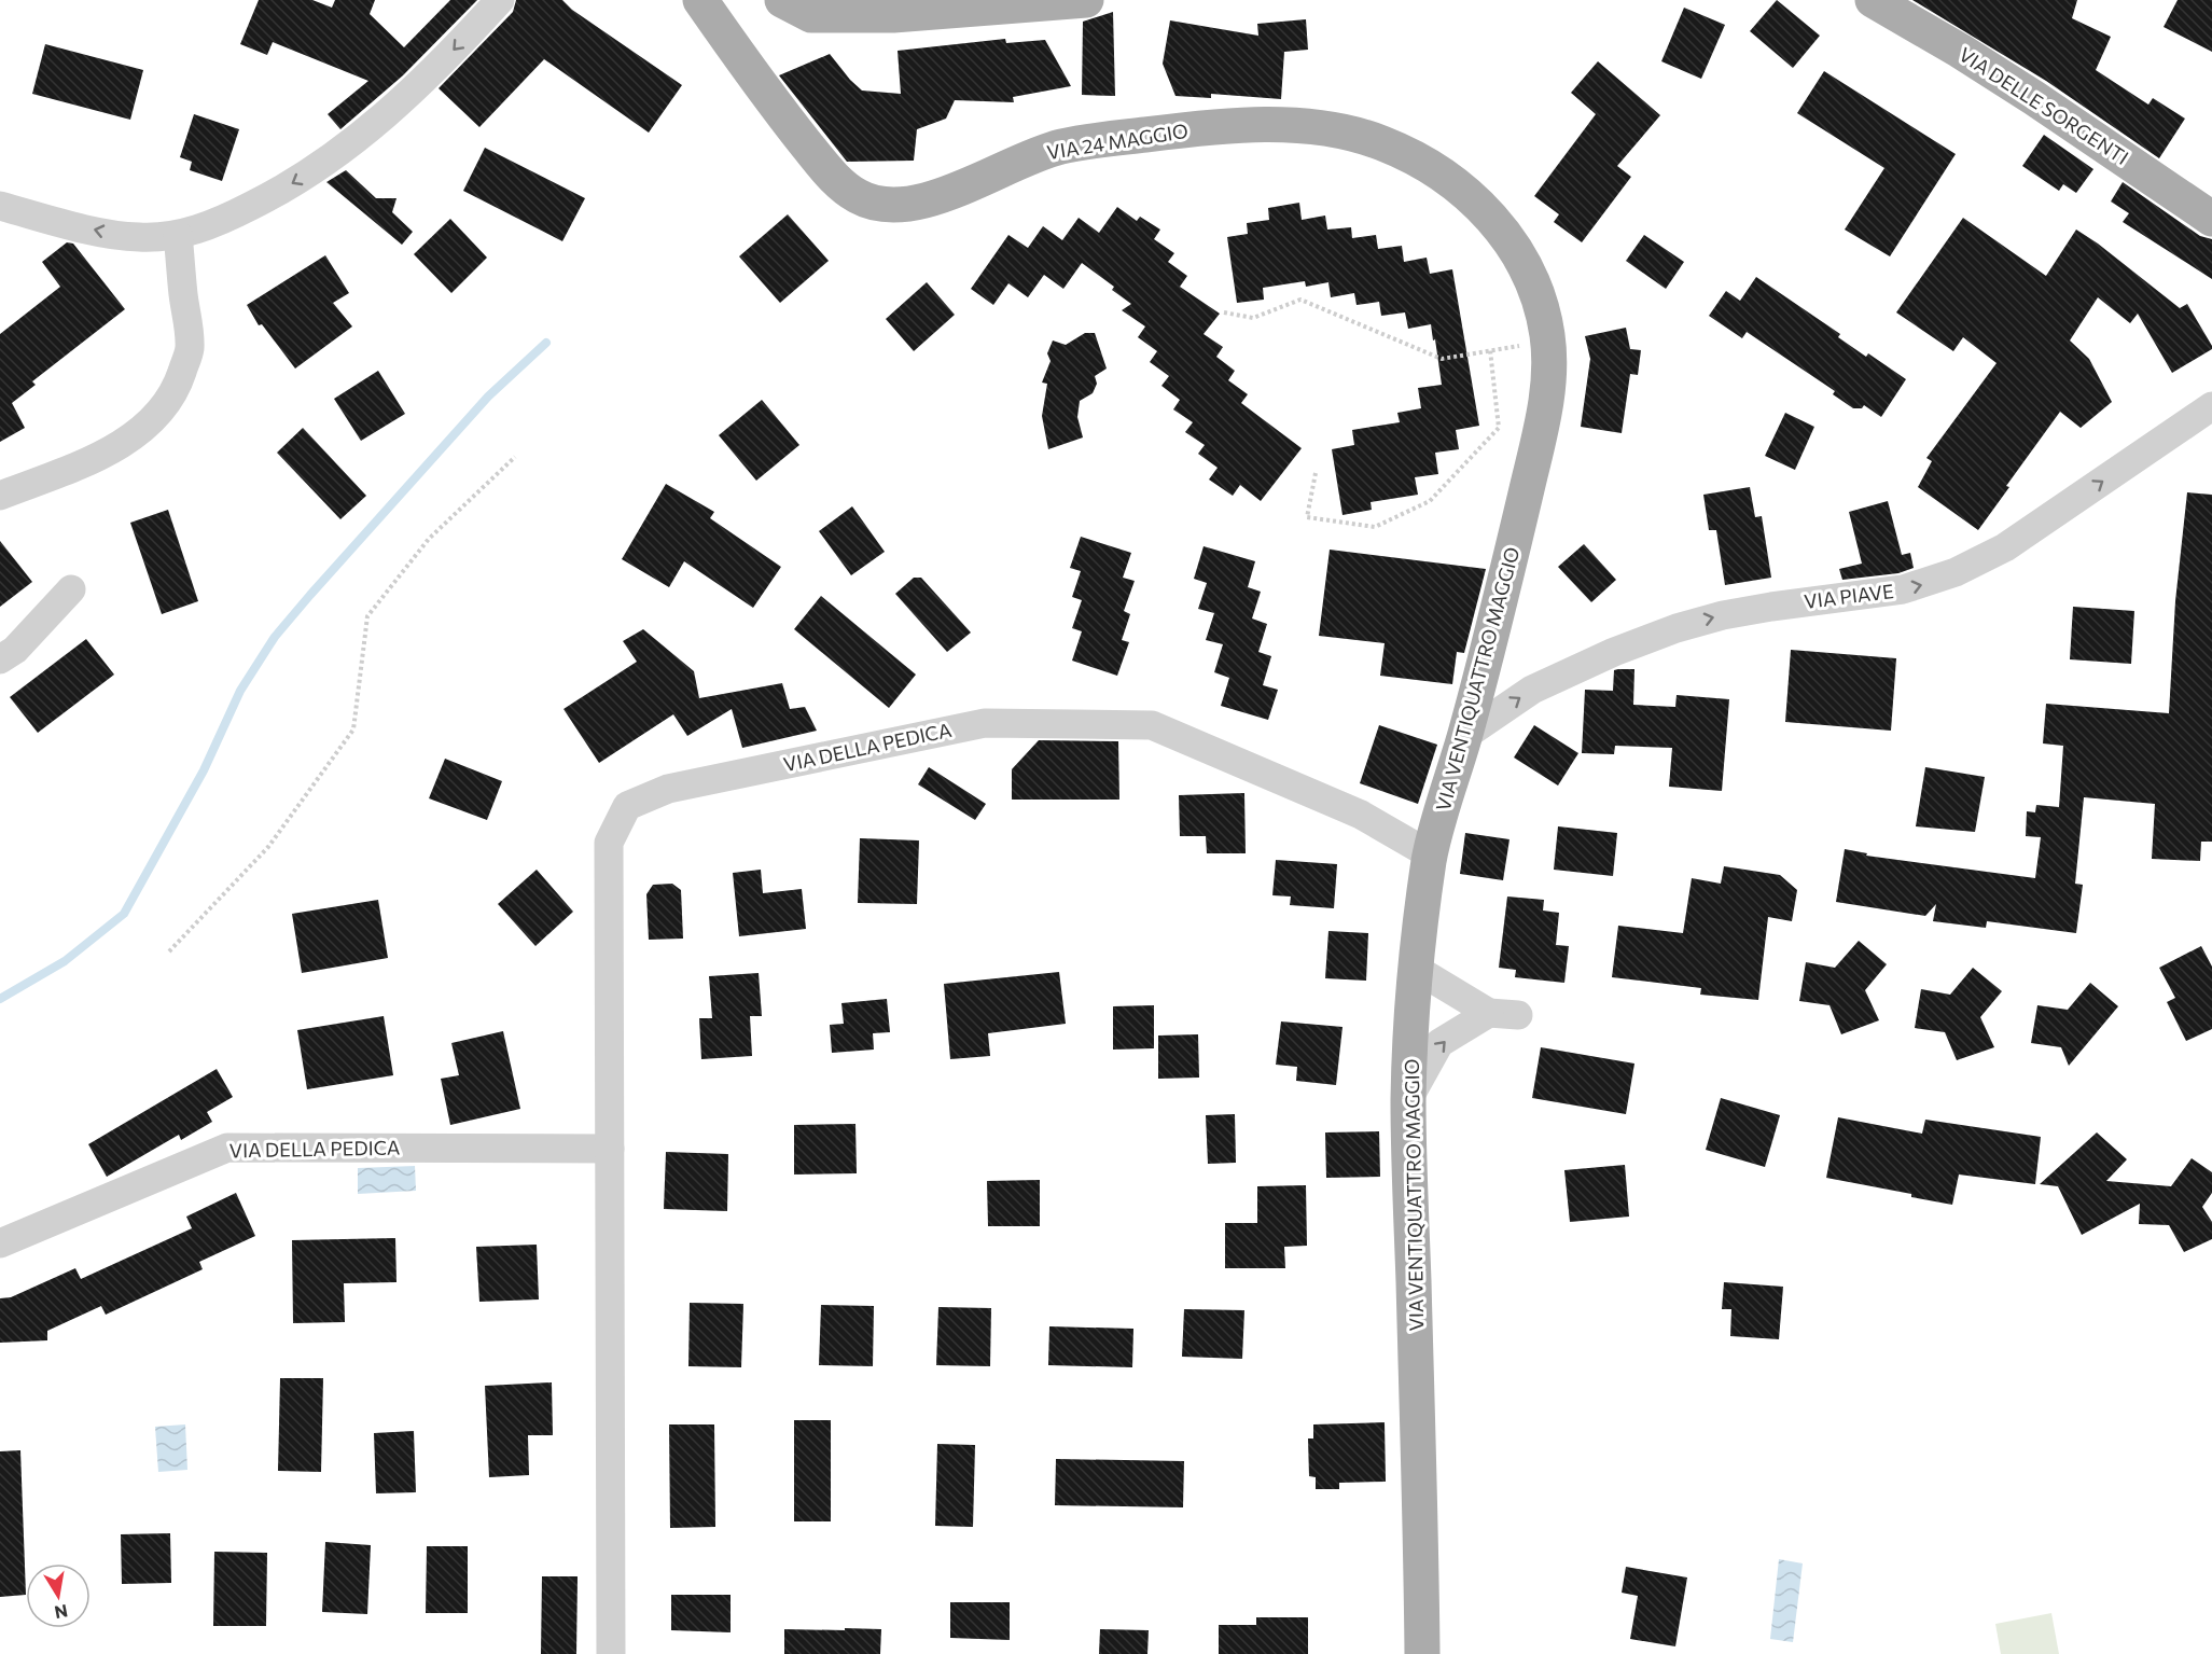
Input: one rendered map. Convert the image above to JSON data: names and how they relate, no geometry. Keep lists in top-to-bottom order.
{
  "streets": {
    "main road": ["VIA DELLE SORGENTI", "VIA 24 MAGGIO", "VIA VENTIQUATTRO MAGGIO"],
    "street": ["VIA PIAVE", "VIA DELLA PEDICA"]
  },
  "crossings": [
    ["VIA 24 MAGGIO", "VIA VENTIQUATTRO MAGGIO"],
    ["VIA PIAVE", "VIA VENTIQUATTRO MAGGIO"],
    ["VIA VENTIQUATTRO MAGGIO", "VIA DELLA PEDICA"]
  ],
  "one_way": ["VIA PIAVE"],
  "north": "bottom"
}
